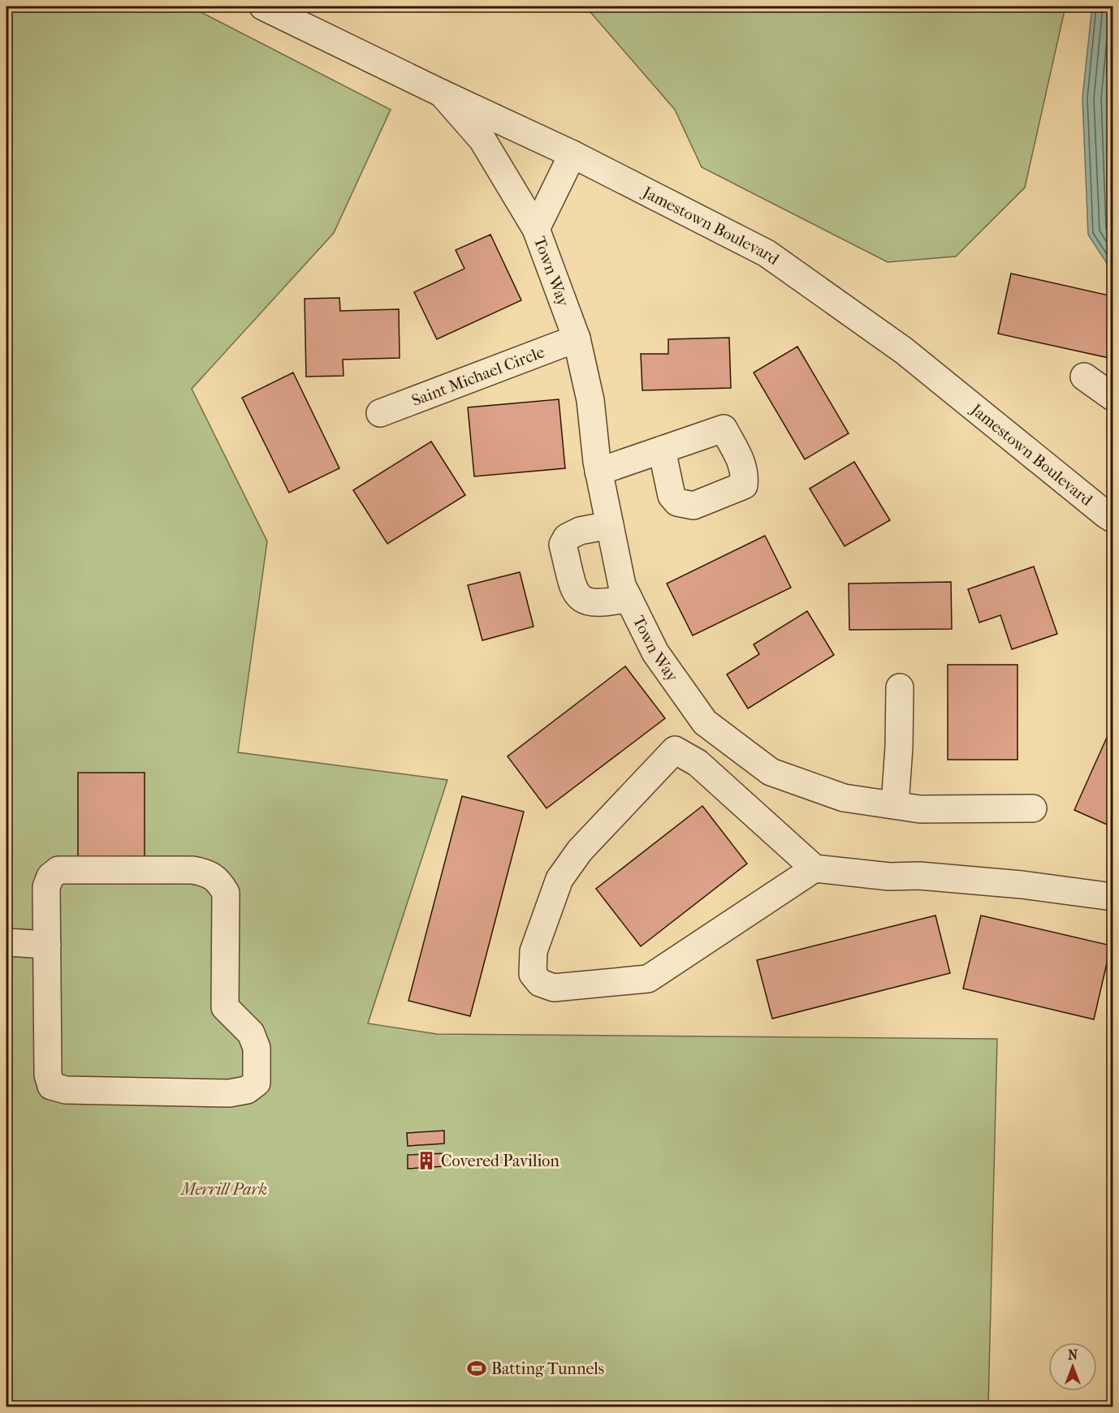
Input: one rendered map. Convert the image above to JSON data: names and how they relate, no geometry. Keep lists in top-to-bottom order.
{
  "streets": {
    "street": ["Jamestown Boulevard", "Town Way", "Saint Michael Circle"]
  },
  "crossings": [
    ["Jamestown Boulevard", "Town Way"],
    ["Town Way", "Saint Michael Circle"]
  ],
  "parks": ["Merrill Park"],
  "places": {
    "building": ["Covered Pavilion"],
    "sports": ["Batting Tunnels"]
  },
  "north": "top"
}
